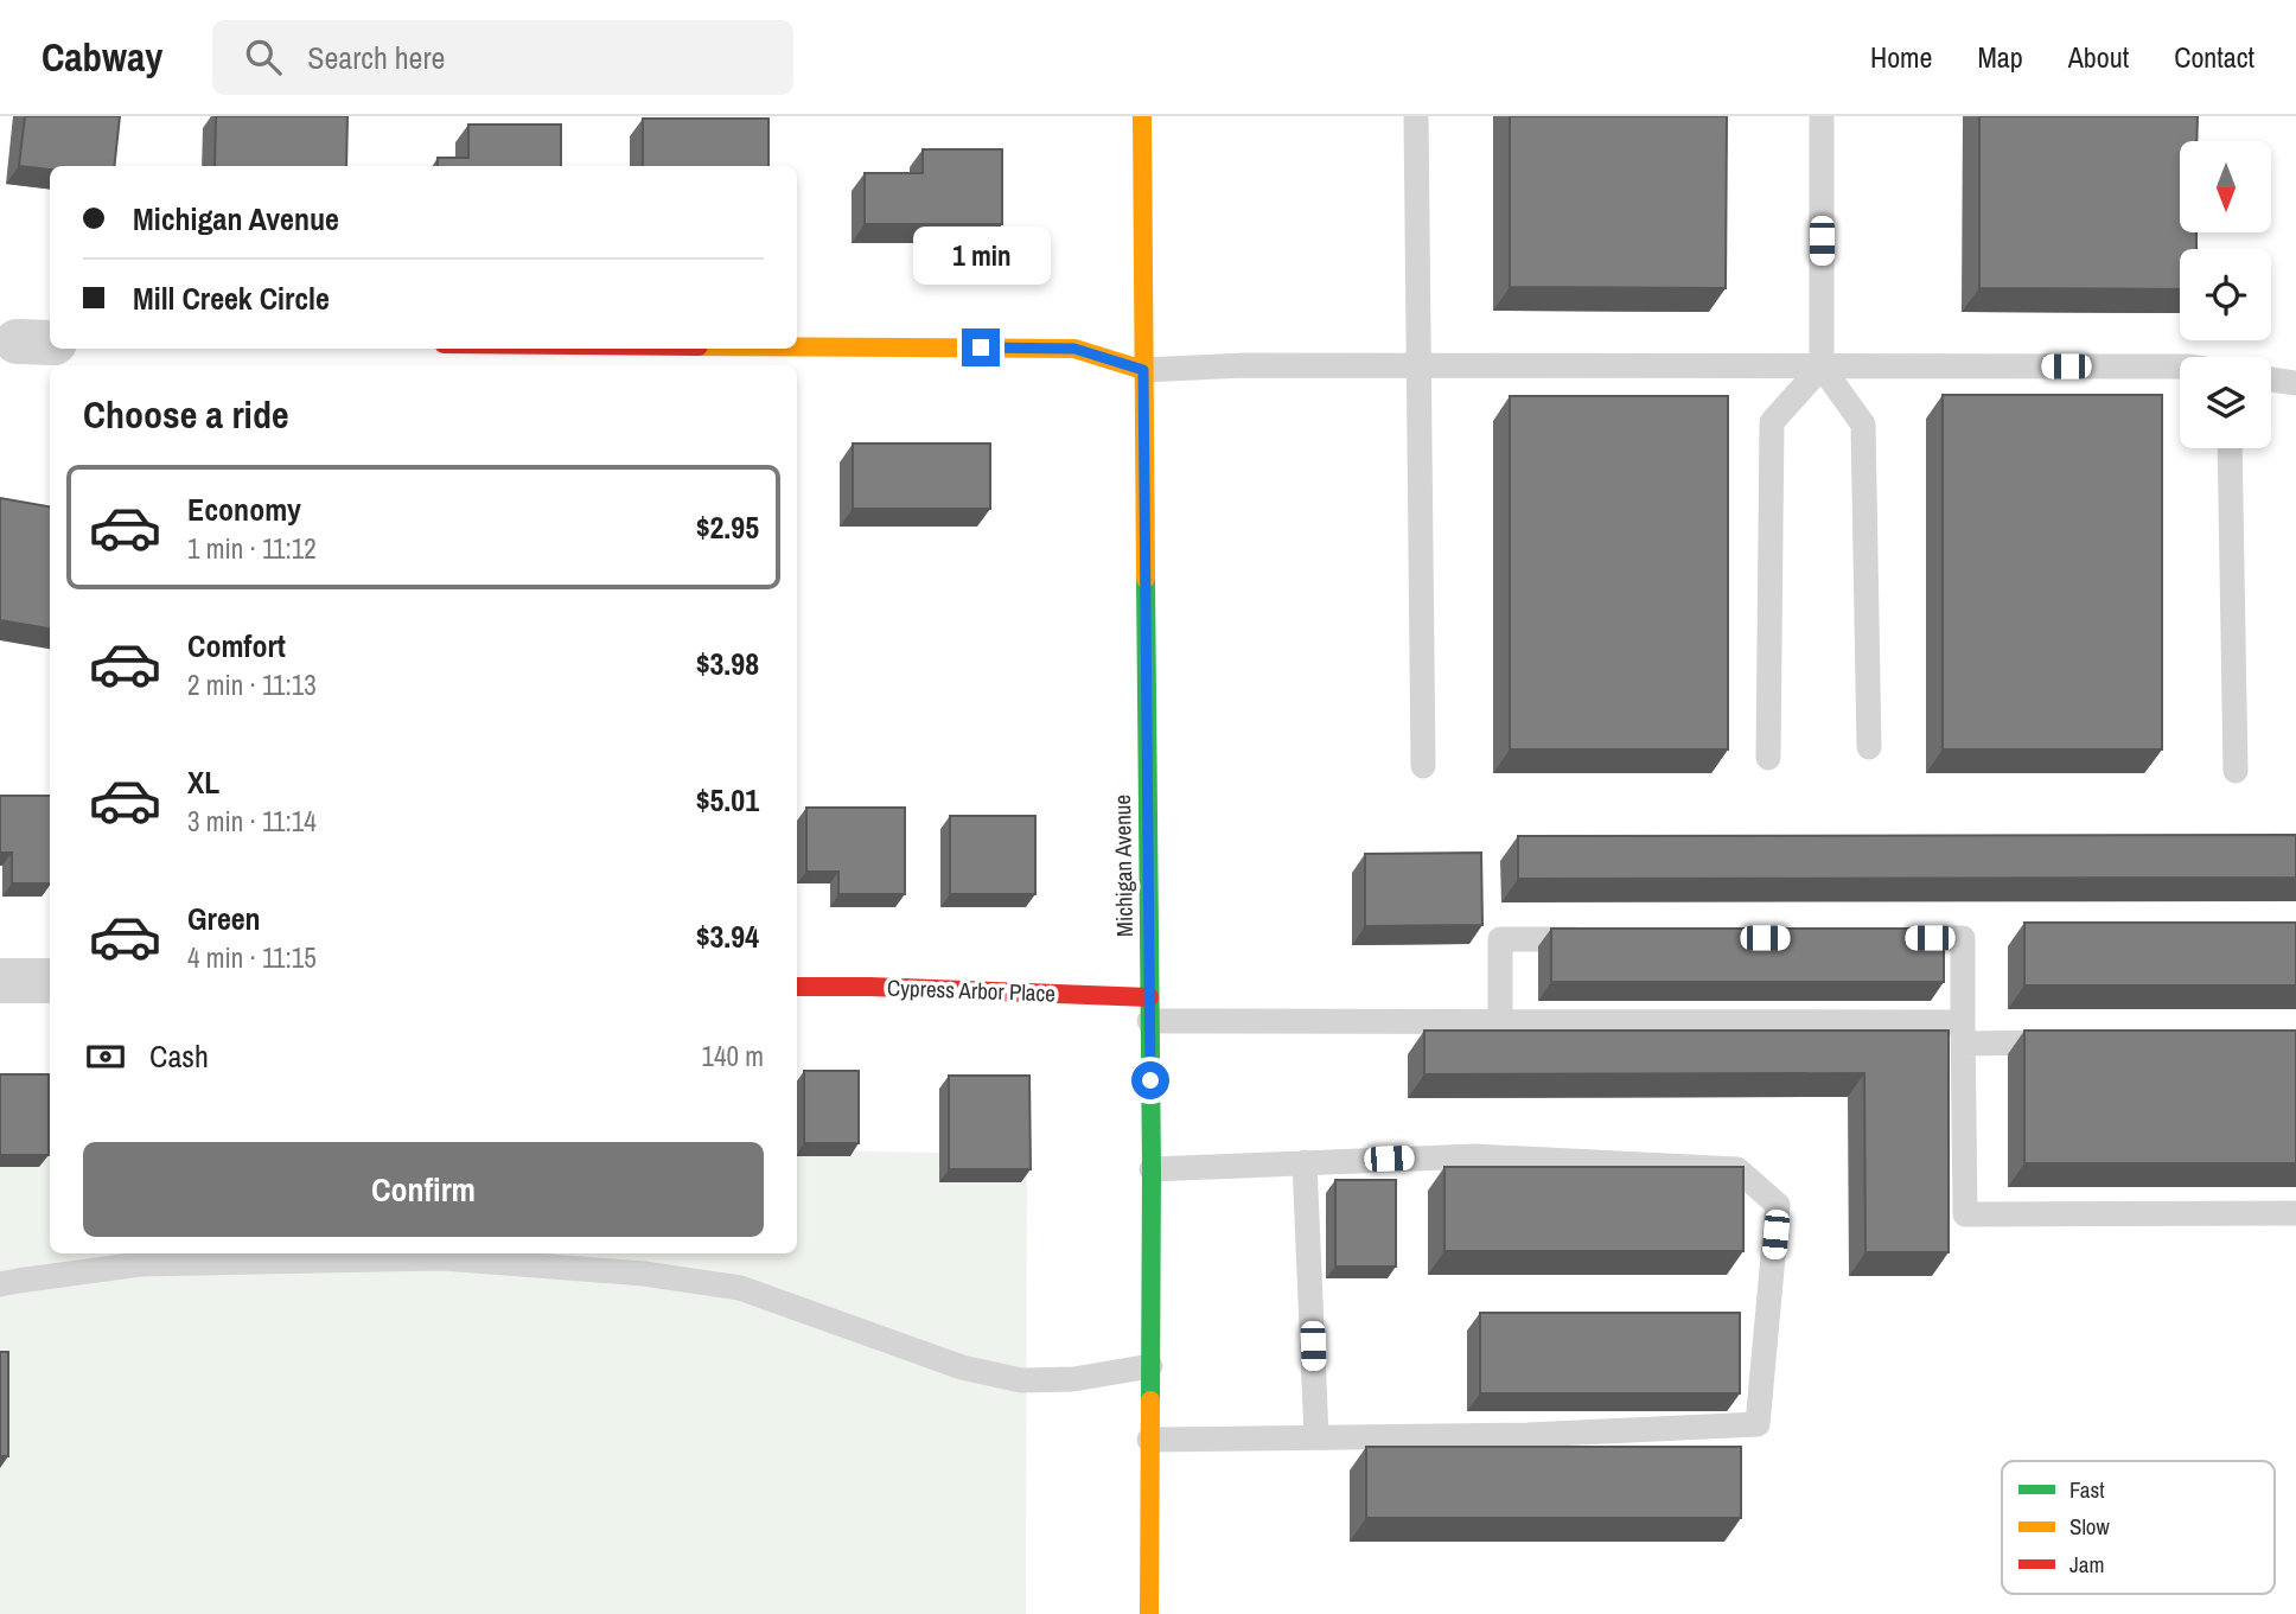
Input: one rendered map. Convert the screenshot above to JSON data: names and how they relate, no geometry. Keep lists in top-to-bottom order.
{
  "streets": {
    "main road": ["Michigan Avenue", "Cypress Arbor Place"]
  },
  "crossings": [
    ["Michigan Avenue", "Cypress Arbor Place"]
  ],
  "legend": ["Fast", "Slow", "Jam"],
  "north": "bottom",
  "page": {
    "header": "Cabway",
    "search": "Search here",
    "nav": [
      "Home",
      "Map",
      "About",
      "Contact"
    ],
    "banner": ["Michigan Avenue", "Mill Creek Circle"],
    "bubble": "1 min",
    "heading": "Choose a ride",
    "list": [
      {
        "name": "Economy",
        "note": "1 min · 11:12",
        "value": "$2.95"
      },
      {
        "name": "Comfort",
        "note": "2 min · 11:13",
        "value": "$3.98"
      },
      {
        "name": "XL",
        "note": "3 min · 11:14",
        "value": "$5.01"
      },
      {
        "name": "Green",
        "note": "4 min · 11:15",
        "value": "$3.94"
      }
    ],
    "pay": ["Cash", "140 m"],
    "buttons": "Confirm"
  }
}
